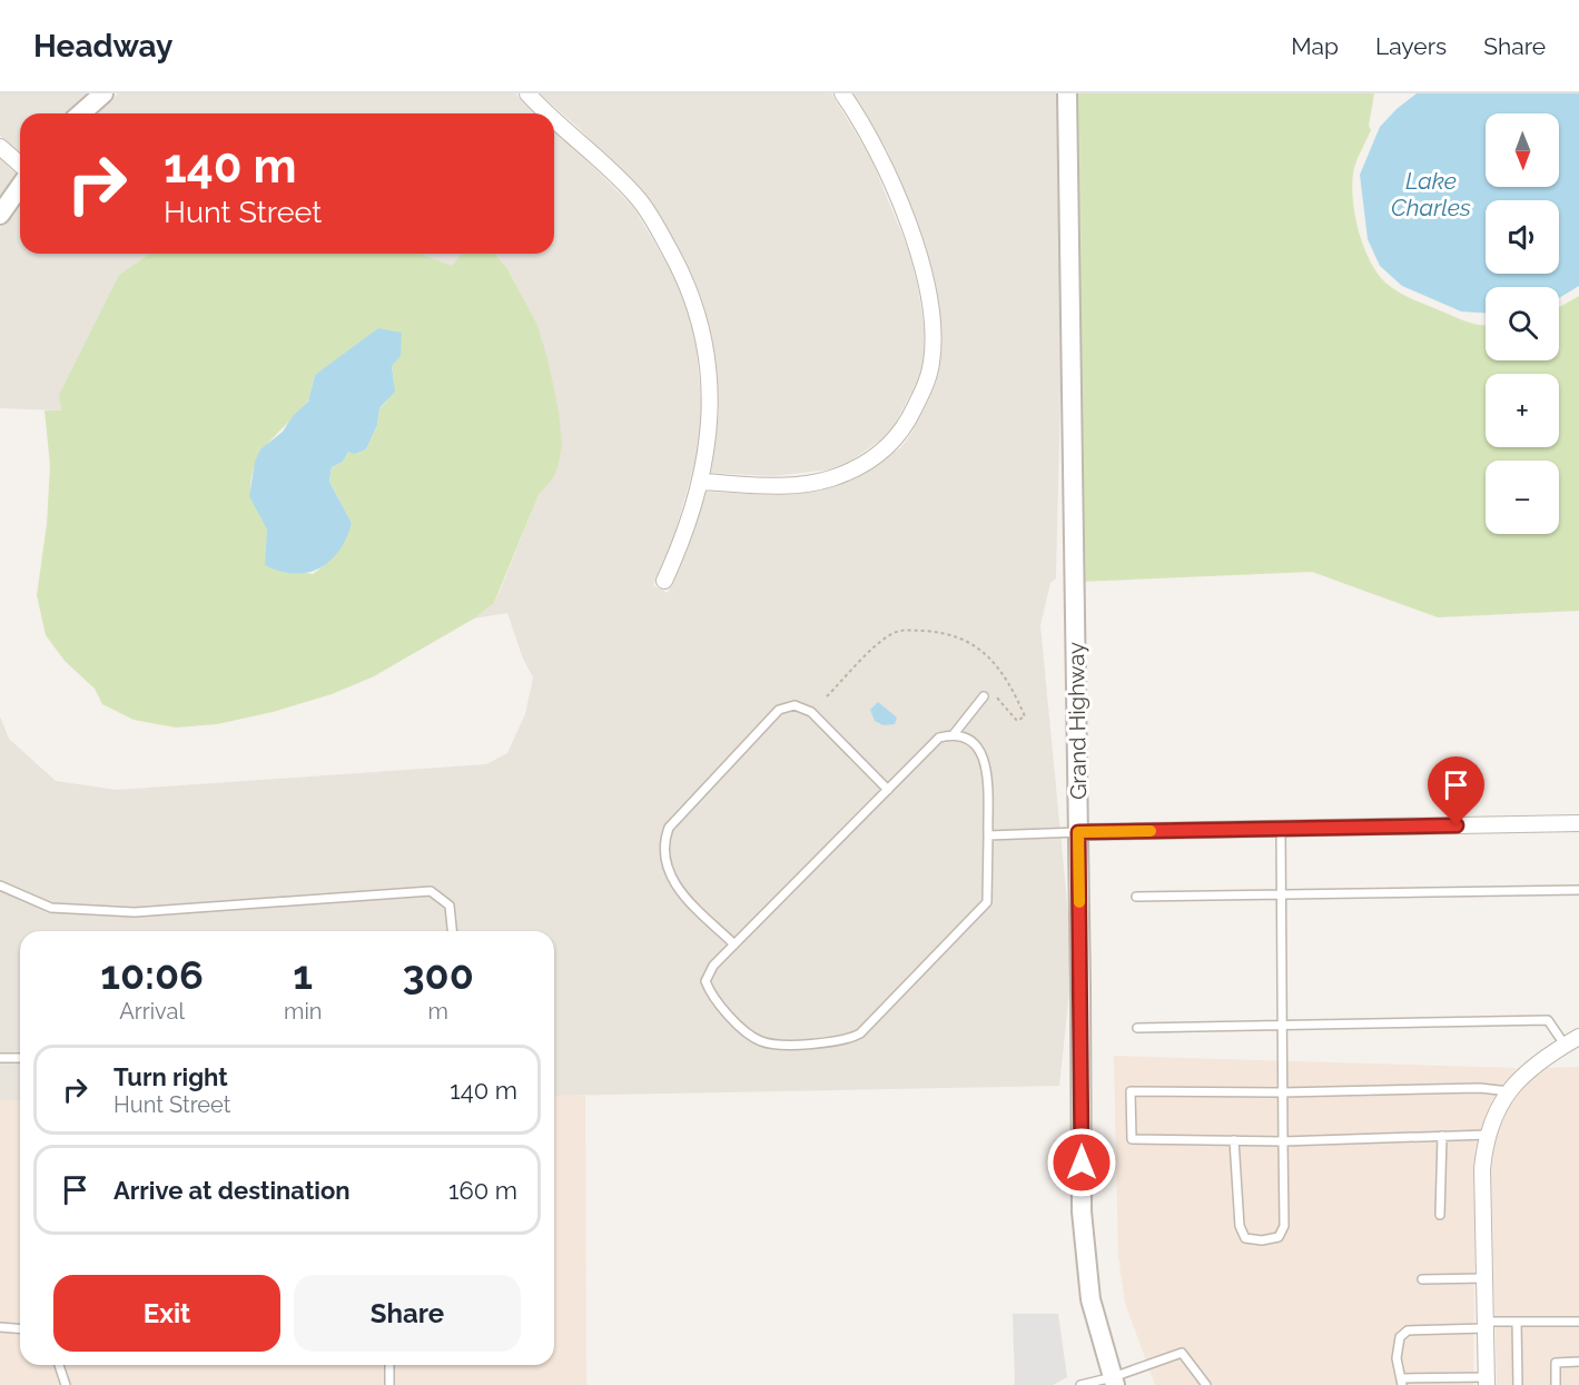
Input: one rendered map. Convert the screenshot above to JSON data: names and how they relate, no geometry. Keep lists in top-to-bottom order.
{
  "streets": {
    "street": ["Grand Highway"]
  },
  "water": ["Lake Charles"],
  "north": "bottom",
  "page": {
    "header": "Headway",
    "nav": ["Map", "Layers", "Share"],
    "map_buttons": ["+", "−"],
    "turn": ["140 m", "Hunt Street"],
    "eta": [
      "10:06",
      "Arrival",
      "1",
      "min",
      "300",
      "m"
    ],
    "list": [
      {
        "name": "Turn right",
        "note": "Hunt Street",
        "value": "140 m"
      },
      {
        "name": "Arrive at destination",
        "value": "160 m"
      }
    ],
    "buttons": ["Exit", "Share"]
  }
}
